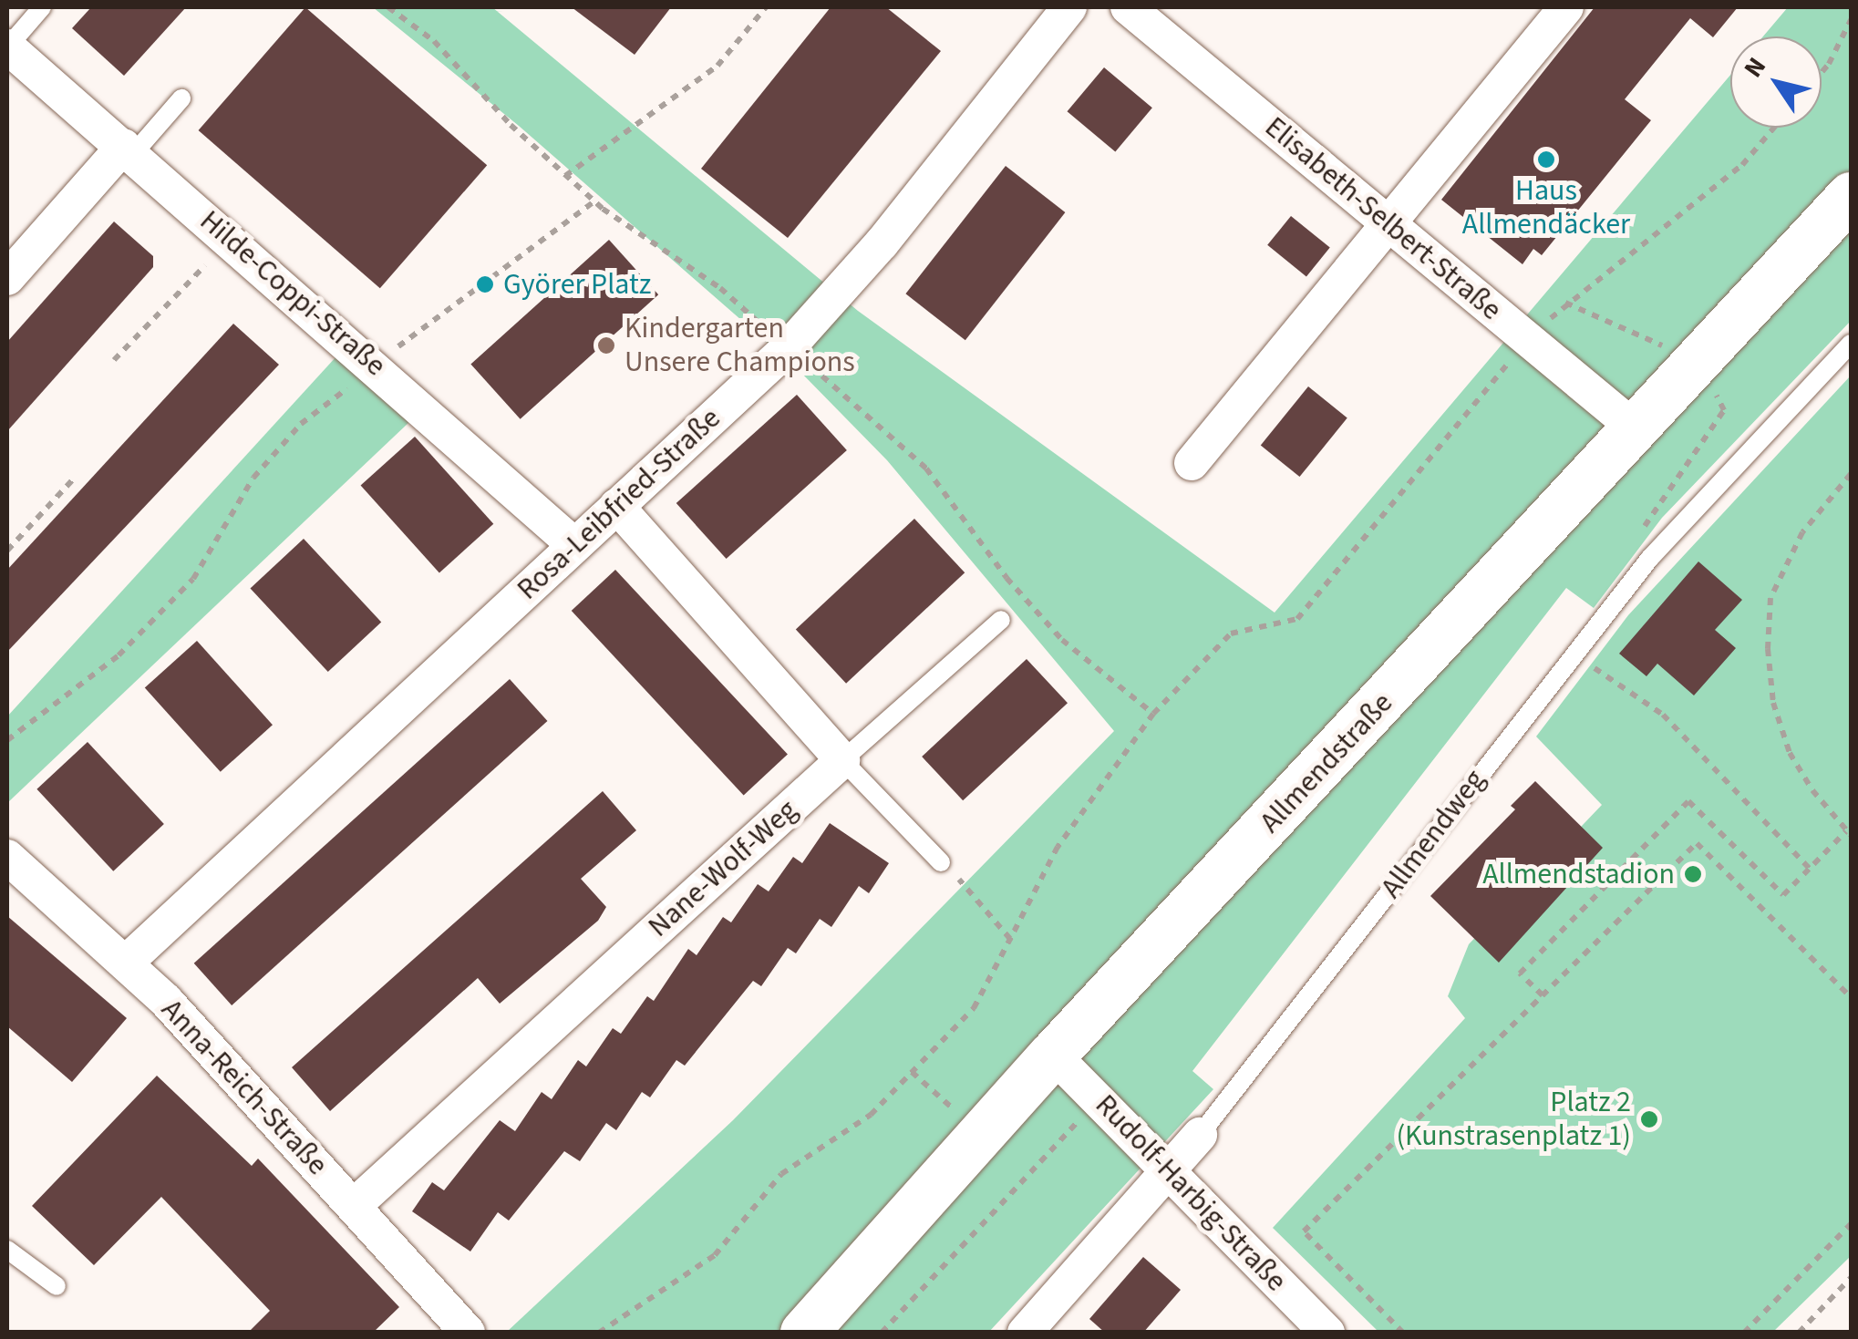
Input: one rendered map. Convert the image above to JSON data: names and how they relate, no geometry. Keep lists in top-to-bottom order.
{
  "streets": {
    "main road": ["Allmendstraße"],
    "street": [
      "Elisabeth-Selbert-Straße",
      "Hilde-Coppi-Straße",
      "Rosa-Leibfried-Straße",
      "Allmendweg",
      "Nane-Wolf-Weg",
      "Anna-Reich-Straße",
      "Rudolf-Harbig-Straße"
    ]
  },
  "crossings": [
    ["Elisabeth-Selbert-Straße", "Allmendstraße"],
    ["Hilde-Coppi-Straße", "Rosa-Leibfried-Straße"],
    ["Rosa-Leibfried-Straße", "Anna-Reich-Straße"],
    ["Allmendstraße", "Rudolf-Harbig-Straße"],
    ["Allmendweg", "Rudolf-Harbig-Straße"],
    ["Nane-Wolf-Weg", "Anna-Reich-Straße"]
  ],
  "places": [
    "Haus Allmendäcker",
    "Györer Platz",
    "Kindergarten Unsere Champions",
    "Allmendstadion",
    "Platz 2 (Kunstrasenplatz 1)"
  ],
  "north": "top left"
}
